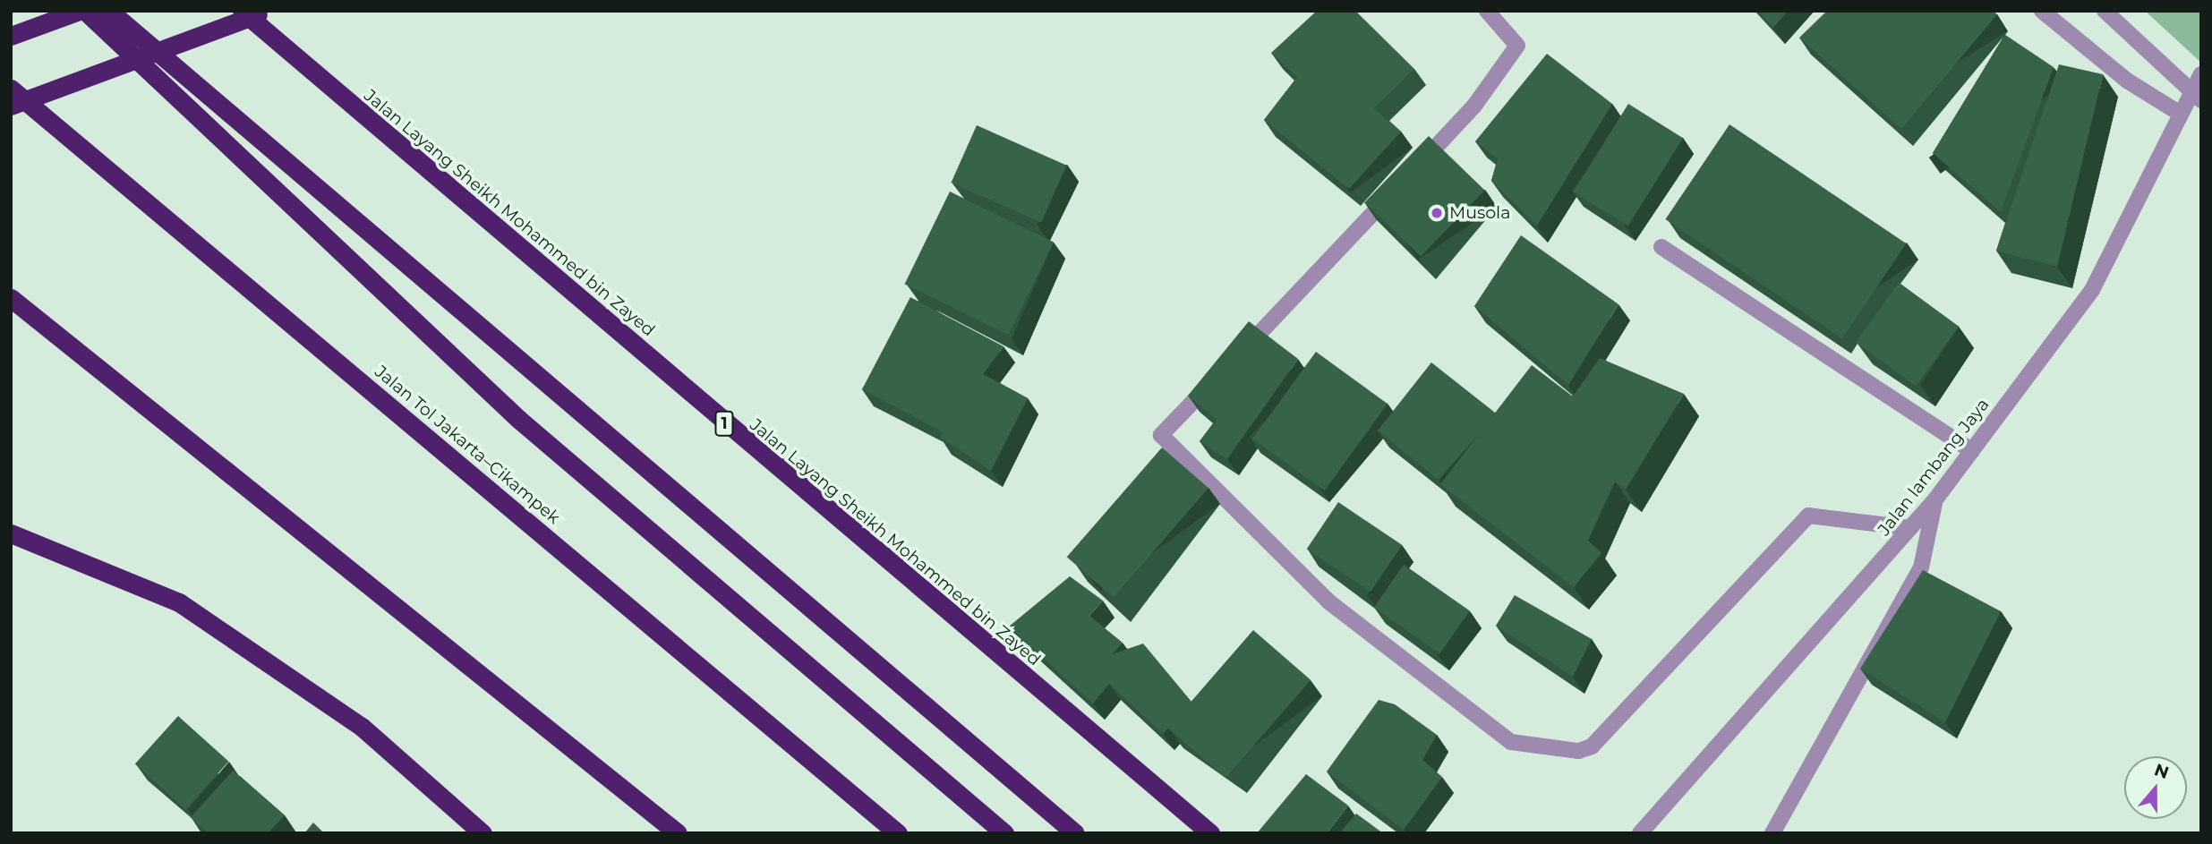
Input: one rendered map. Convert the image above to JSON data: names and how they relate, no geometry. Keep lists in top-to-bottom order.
{
  "streets": {
    "highway": ["Jalan Layang Sheikh Mohammed bin Zayed", "1", "Jalan Tol Jakarta–Cikampek"],
    "street": ["Jalan lambang Jaya"]
  },
  "places": ["Musola"],
  "north": "top"
}
